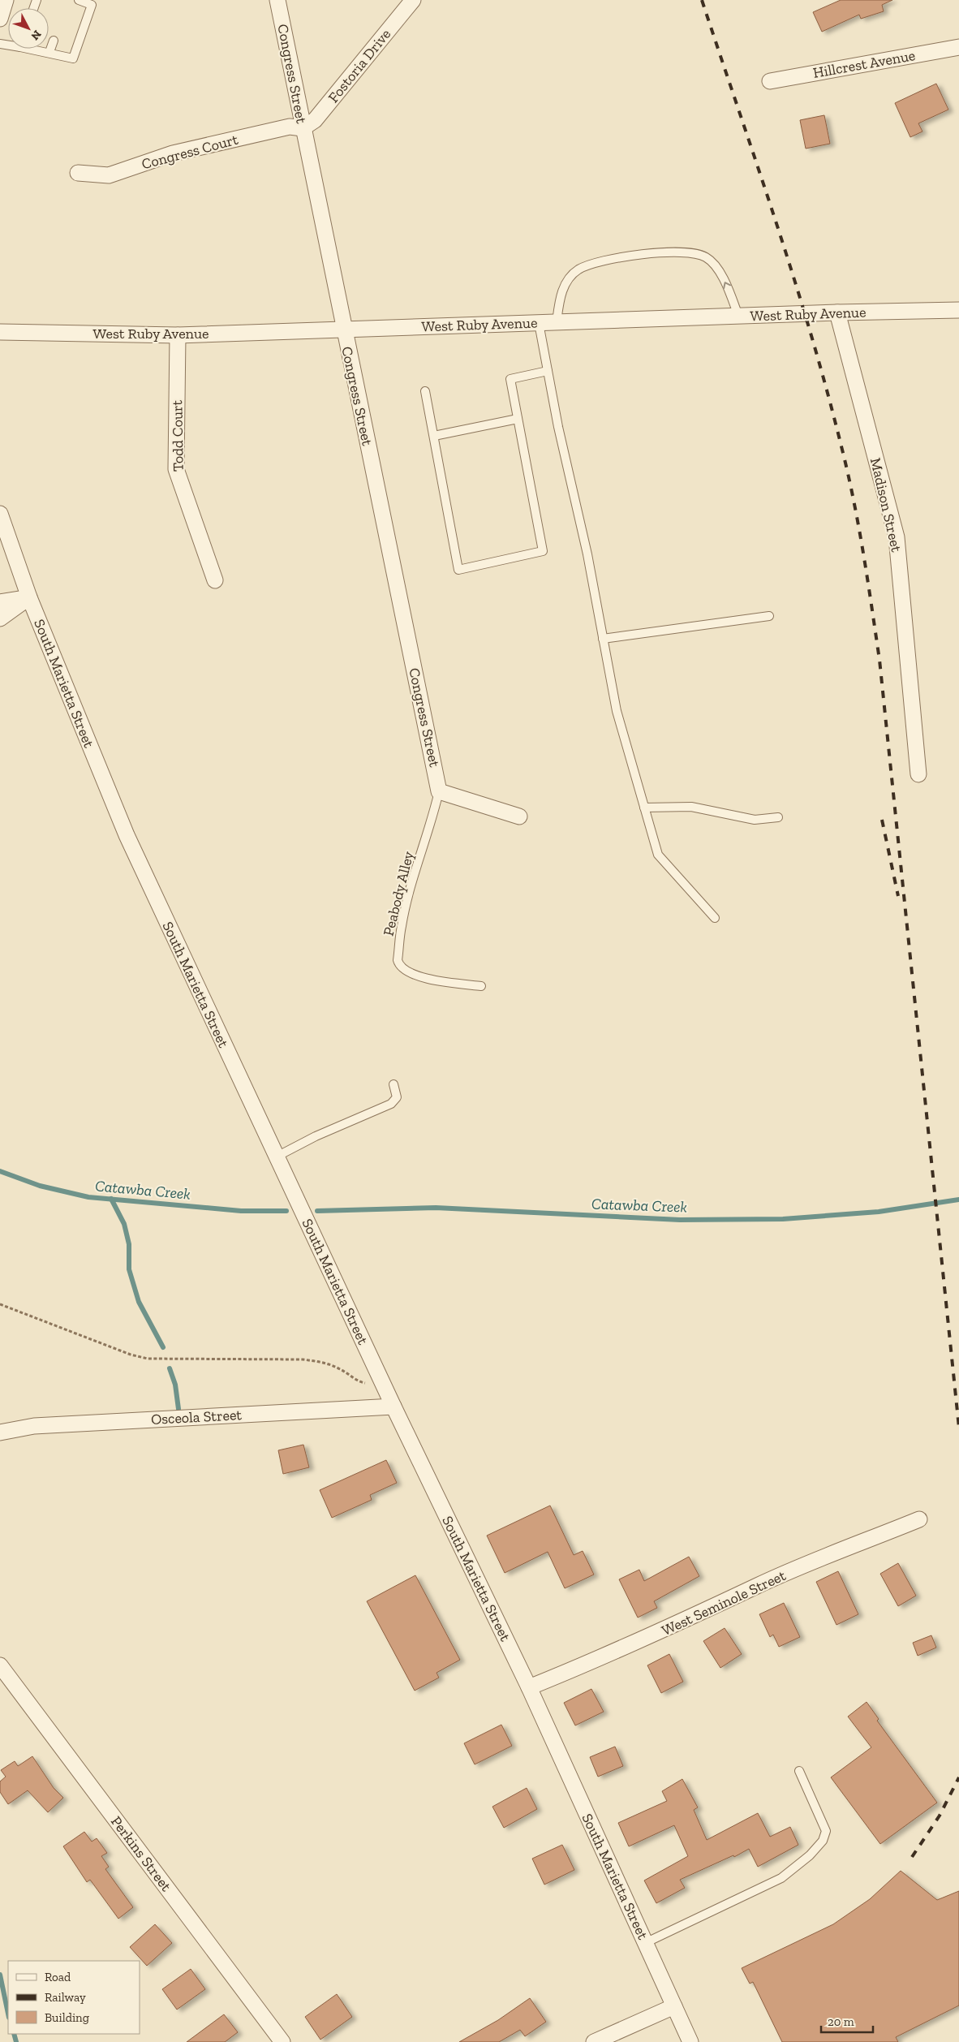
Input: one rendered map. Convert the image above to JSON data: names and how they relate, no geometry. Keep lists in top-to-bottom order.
{
  "streets": {
    "street": [
      "Hillcrest Avenue",
      "Fostoria Drive",
      "Congress Street",
      "Congress Court",
      "West Ruby Avenue",
      "Todd Court",
      "Madison Street",
      "South Marietta Street",
      "Osceola Street",
      "West Seminole Street",
      "Perkins Street"
    ],
    "lane": ["Peabody Alley"]
  },
  "crossings": [
    ["Fostoria Drive", "Congress Street"],
    ["Fostoria Drive", "Congress Court"],
    ["Congress Street", "Congress Court"],
    ["Congress Street", "West Ruby Avenue"],
    ["Congress Street", "Peabody Alley"],
    ["West Ruby Avenue", "Todd Court"],
    ["West Ruby Avenue", "Madison Street"],
    ["South Marietta Street", "Osceola Street"],
    ["South Marietta Street", "West Seminole Street"]
  ],
  "water": ["Catawba Creek"],
  "legend": ["Road", "Railway", "Building"],
  "scale_bar": "20 m",
  "north": "bottom right"
}
